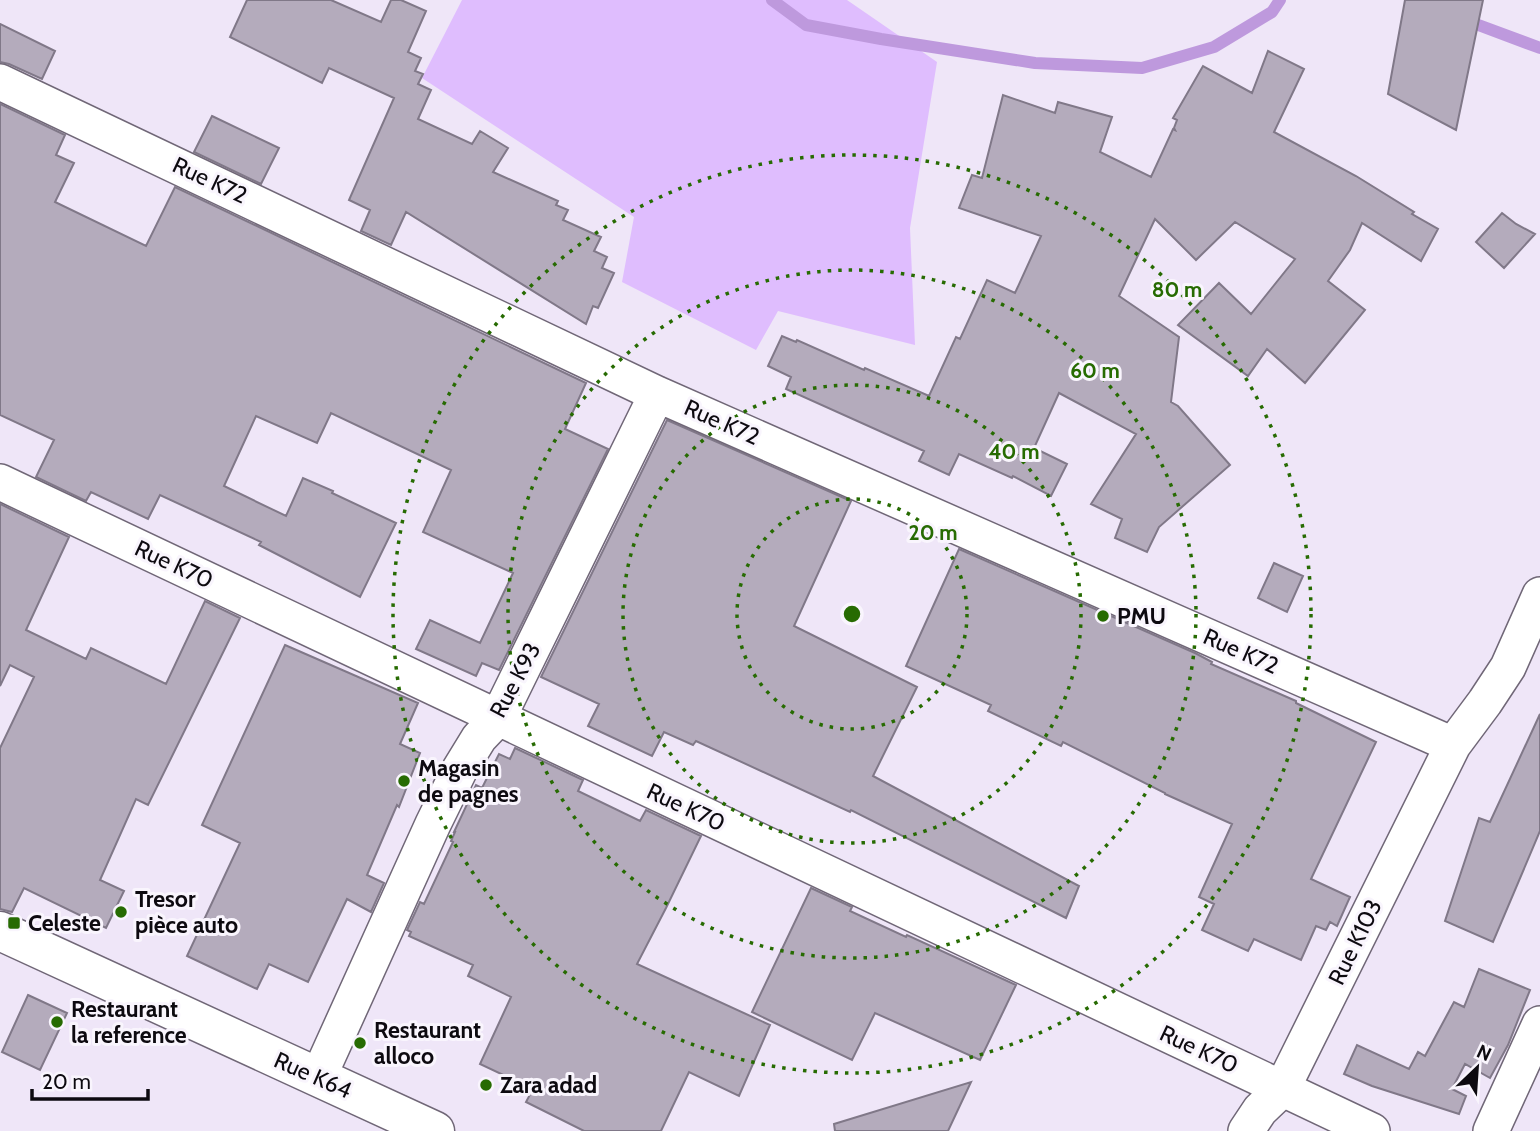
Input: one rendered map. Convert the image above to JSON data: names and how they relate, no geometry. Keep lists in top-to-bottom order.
{
  "streets": {
    "street": [
      "Rue K72",
      "Rue K70",
      "Rue K93",
      "Rue K103",
      "Rue K64"
    ]
  },
  "crossings": [
    ["Rue K72", "Rue K93"],
    ["Rue K72", "Rue K103"],
    ["Rue K70", "Rue K93"],
    ["Rue K70", "Rue K103"],
    ["Rue K93", "Rue K64"]
  ],
  "places": {
    "other": [
      "PMU",
      "Magasin de pagnes",
      "Tresor pièce auto",
      "Restaurant la reference",
      "Restaurant alloco",
      "Zara adad"
    ],
    "transit": ["Celeste"]
  },
  "scale_bar": "20 m",
  "north": "top right",
  "rings": [
    "80 m",
    "60 m",
    "40 m",
    "20 m"
  ]
}
